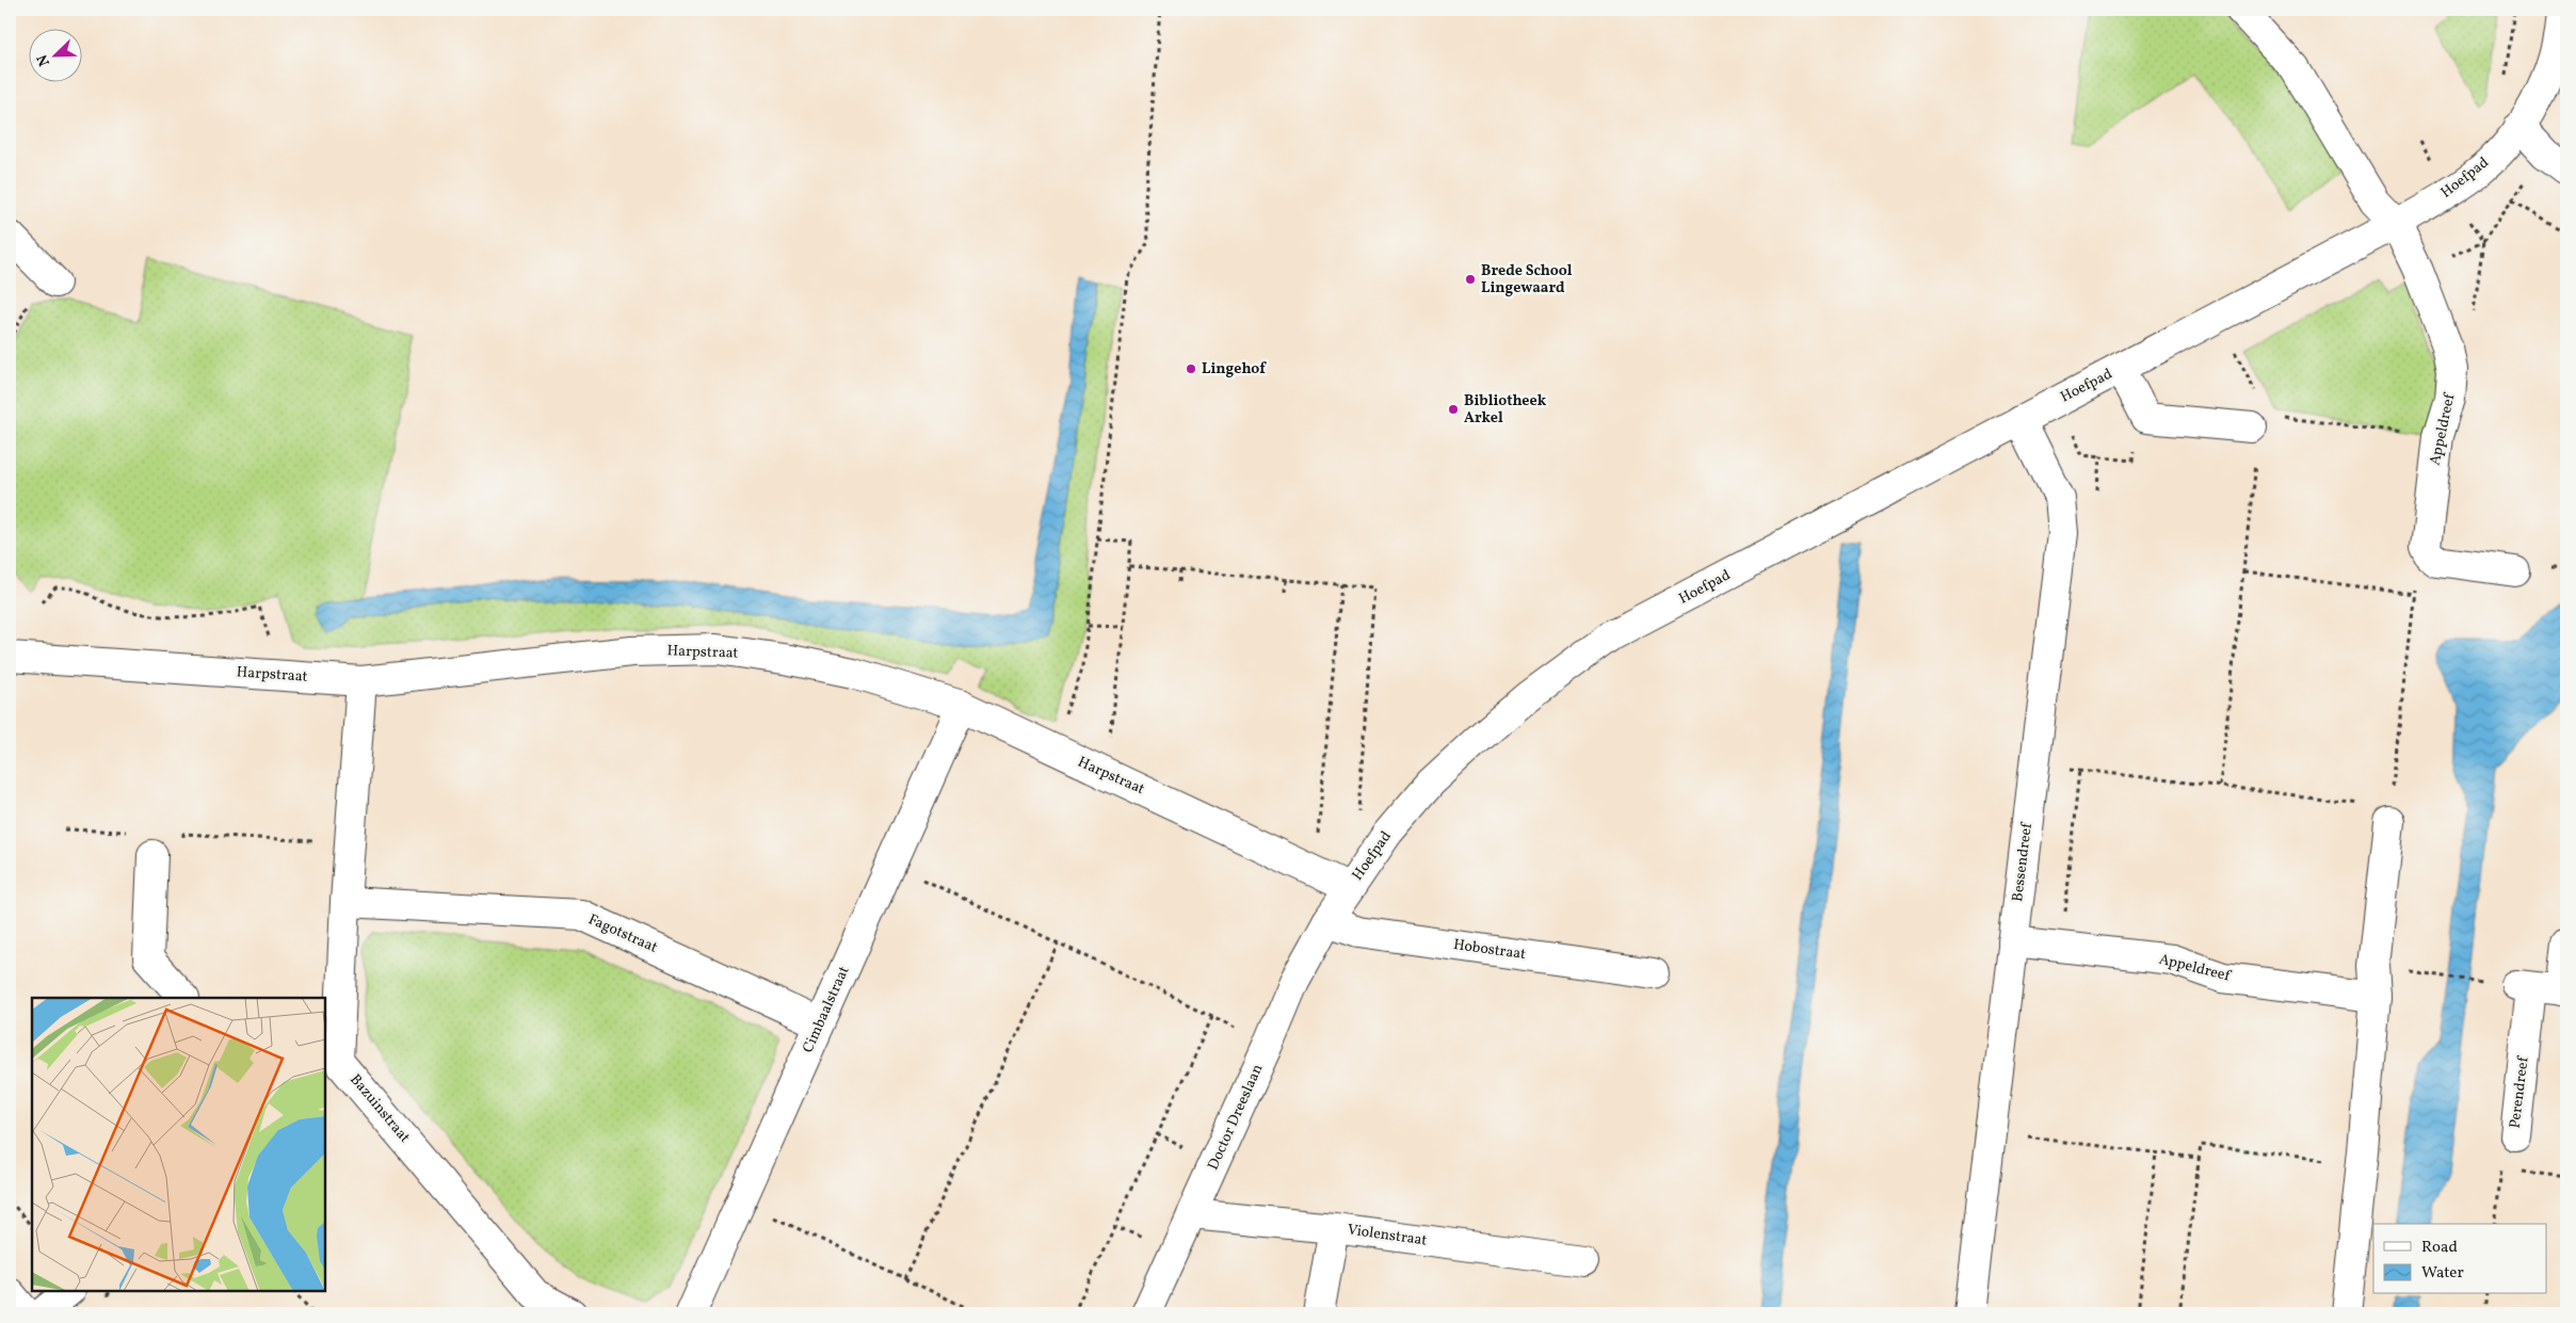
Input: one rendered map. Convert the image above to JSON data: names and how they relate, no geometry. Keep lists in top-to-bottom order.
{
  "streets": {
    "street": [
      "Hoefpad",
      "Appeldreef",
      "Harpstraat",
      "Bessendreef",
      "Fagotstraat",
      "Hobostraat",
      "Cimbaalstraat",
      "Perendreef",
      "Bazuinstraat",
      "Doctor Dreeslaan",
      "Violenstraat"
    ]
  },
  "crossings": [
    ["Hoefpad", "Appeldreef"],
    ["Hoefpad", "Harpstraat"],
    ["Hoefpad", "Bessendreef"],
    ["Hoefpad", "Hobostraat"],
    ["Hoefpad", "Doctor Dreeslaan"],
    ["Appeldreef", "Bessendreef"],
    ["Harpstraat", "Cimbaalstraat"],
    ["Harpstraat", "Bazuinstraat"],
    ["Fagotstraat", "Cimbaalstraat"],
    ["Fagotstraat", "Bazuinstraat"],
    ["Hobostraat", "Doctor Dreeslaan"],
    ["Doctor Dreeslaan", "Violenstraat"]
  ],
  "places": ["Brede School Lingewaard", "Lingehof", "Bibliotheek Arkel"],
  "legend": ["Road", "Water"],
  "north": "bottom left"
}
